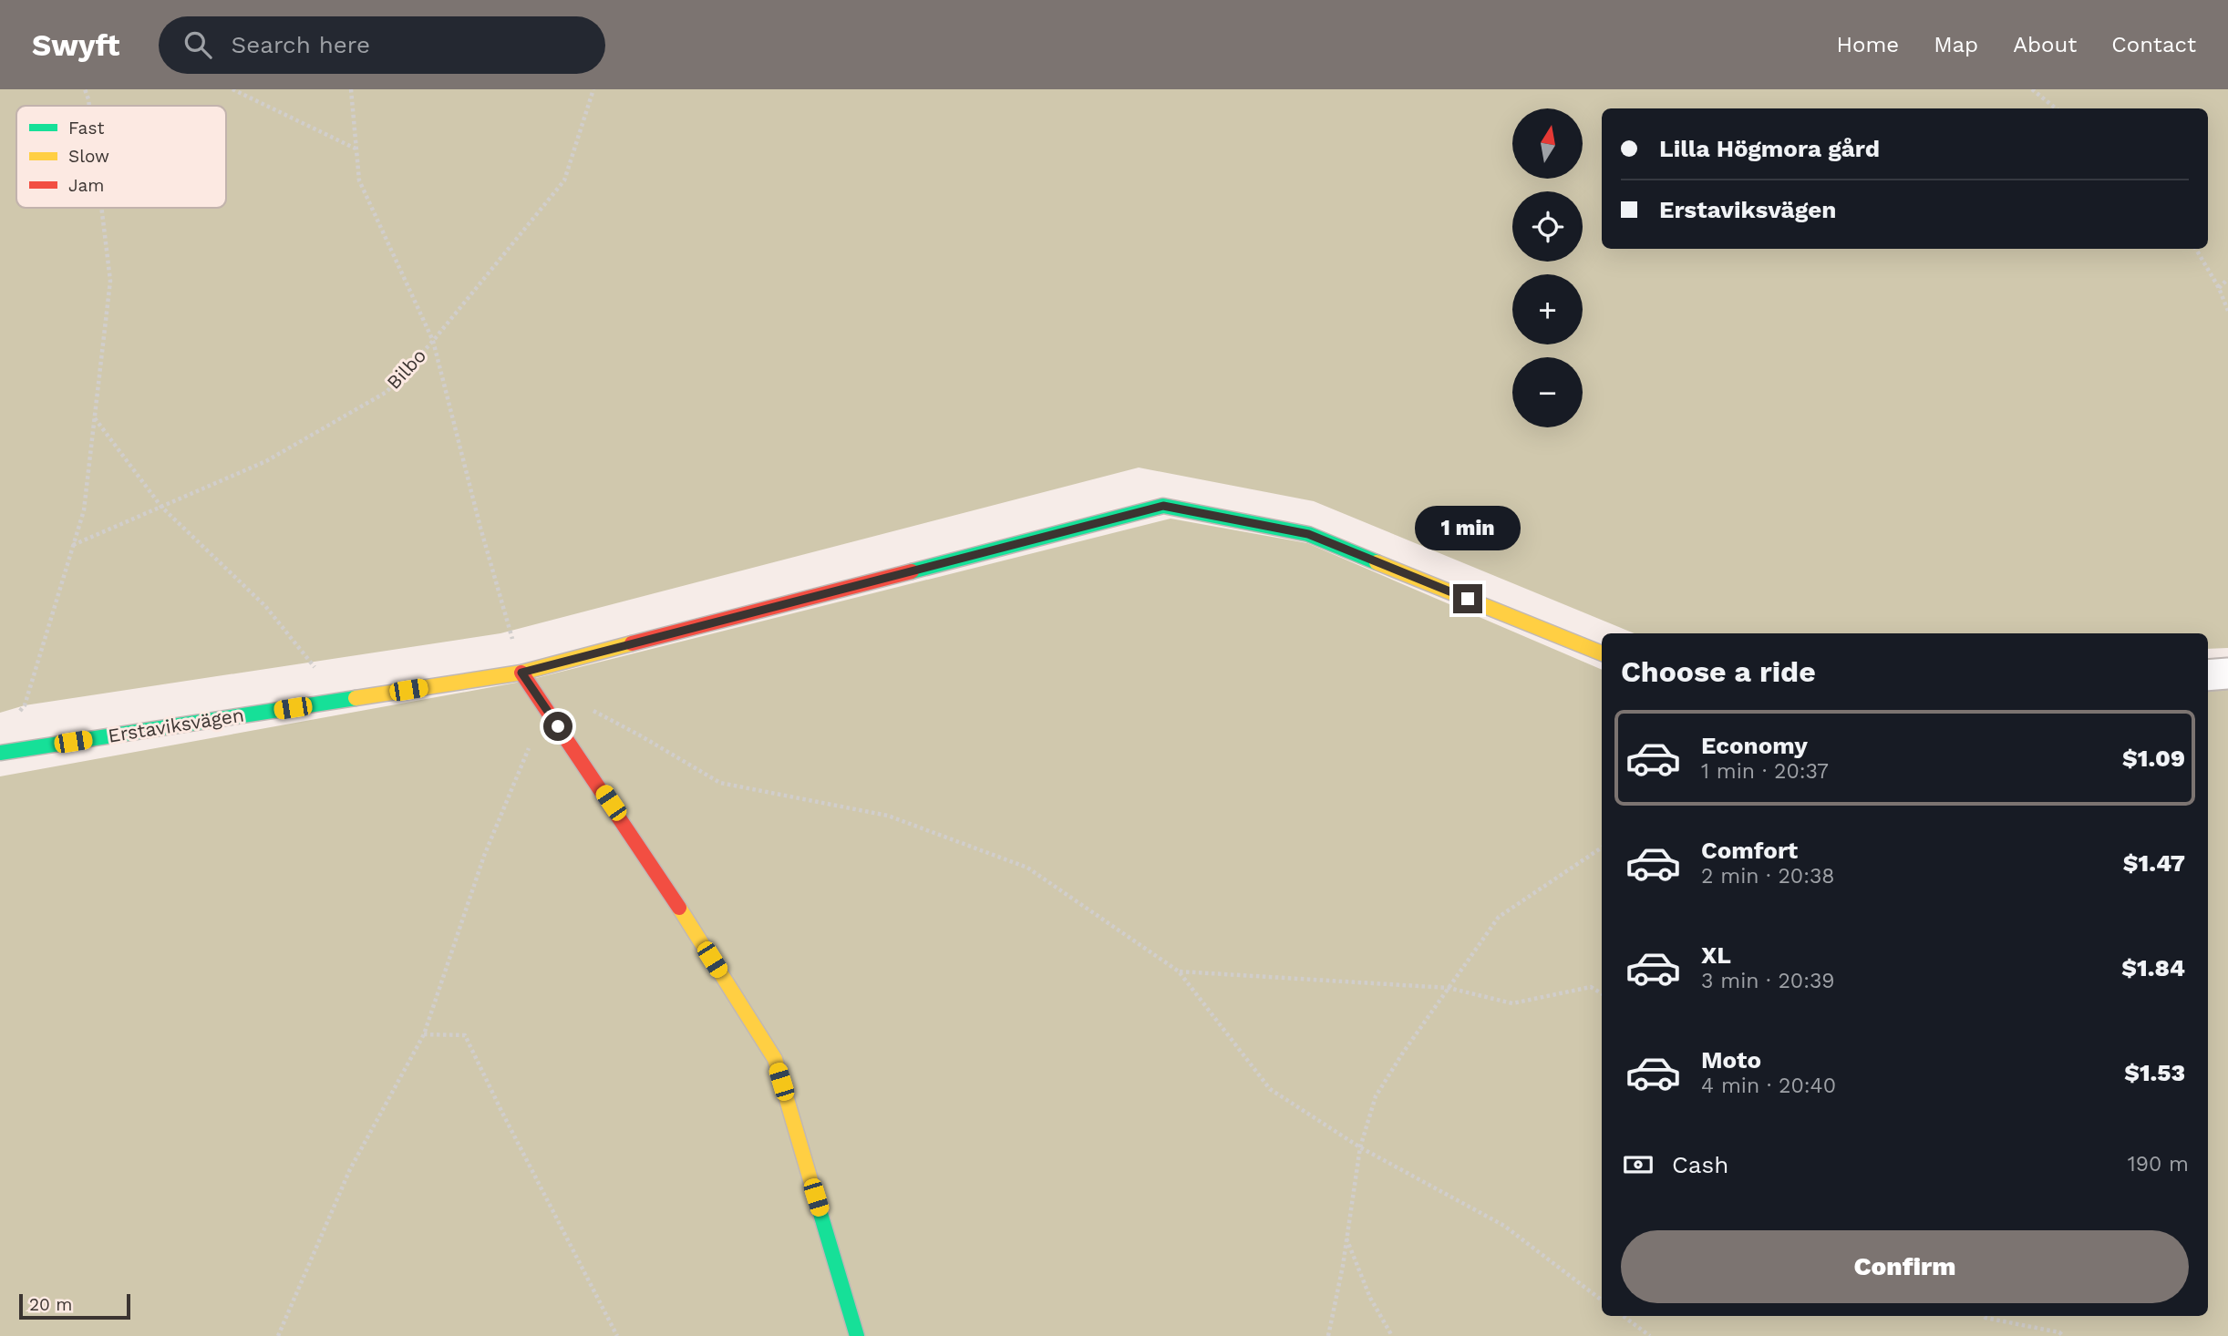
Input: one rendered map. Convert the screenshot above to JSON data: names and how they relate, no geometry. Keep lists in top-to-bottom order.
{
  "streets": {
    "street": ["Erstaviksvägen"],
    "path": ["Bilbo"]
  },
  "legend": ["Fast", "Slow", "Jam"],
  "scale_bar": "20 m",
  "north": "top",
  "page": {
    "header": "Swyft",
    "search": "Search here",
    "nav": [
      "Home",
      "Map",
      "About",
      "Contact"
    ],
    "map_buttons": ["+", "−"],
    "banner": ["Lilla Högmora gård", "Erstaviksvägen"],
    "bubble": "1 min",
    "heading": "Choose a ride",
    "list": [
      {
        "name": "Economy",
        "note": "1 min · 20:37",
        "value": "$1.09"
      },
      {
        "name": "Comfort",
        "note": "2 min · 20:38",
        "value": "$1.47"
      },
      {
        "name": "XL",
        "note": "3 min · 20:39",
        "value": "$1.84"
      },
      {
        "name": "Moto",
        "note": "4 min · 20:40",
        "value": "$1.53"
      }
    ],
    "pay": ["Cash", "190 m"],
    "buttons": "Confirm",
    "scale": "20 m"
  }
}
